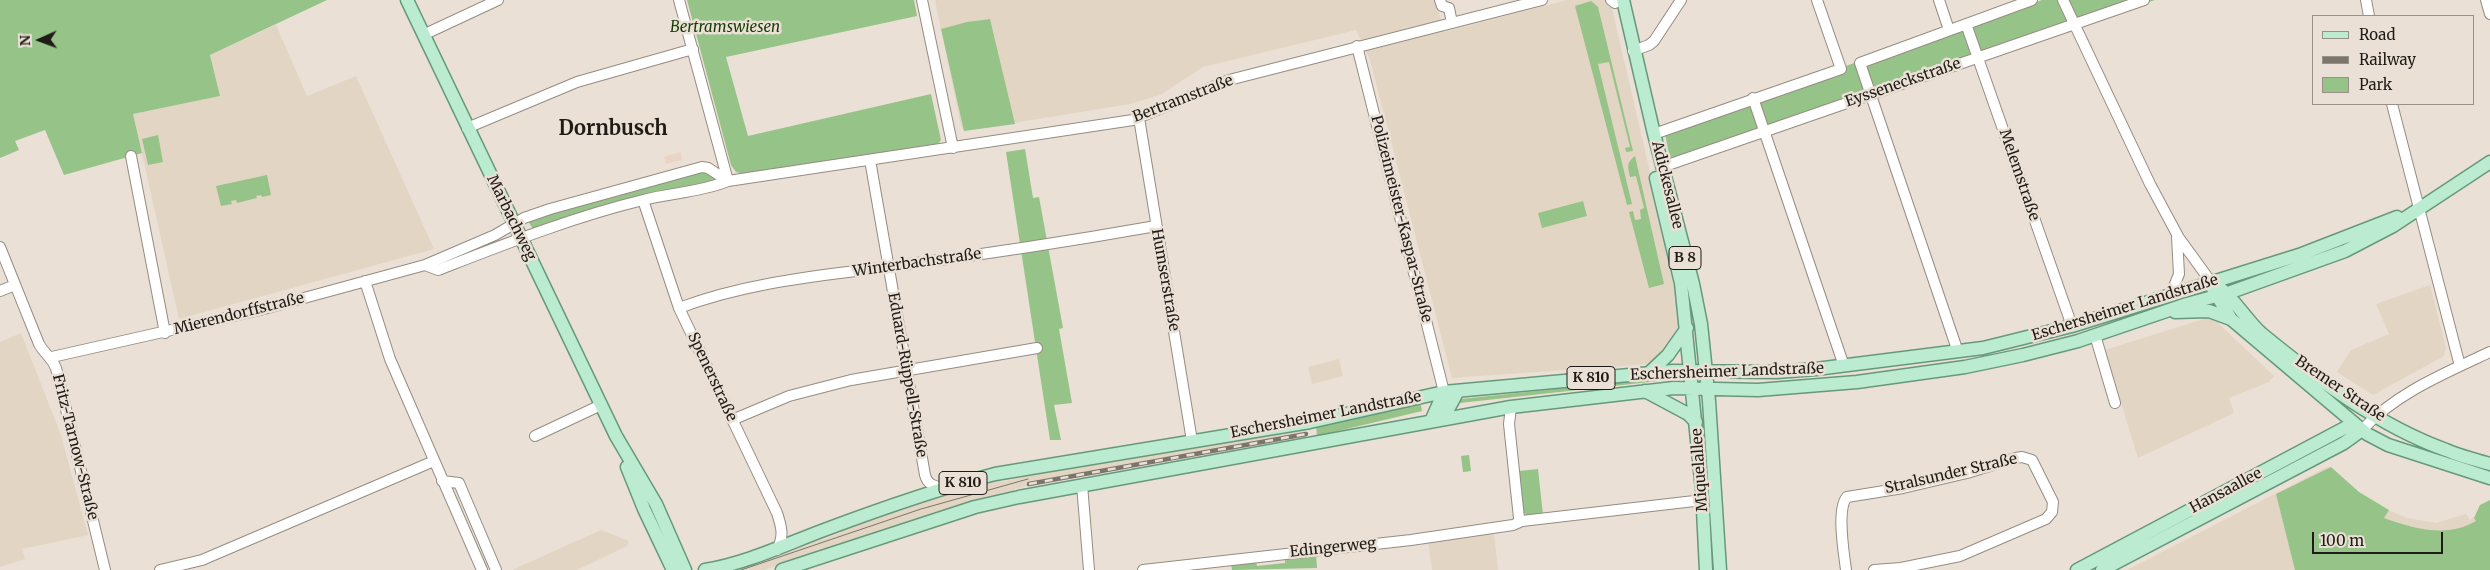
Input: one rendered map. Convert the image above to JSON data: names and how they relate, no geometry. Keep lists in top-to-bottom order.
{
  "streets": {
    "main road": [
      "Adickesallee",
      "Marbachweg",
      "B 8",
      "Eschersheimer Landstraße",
      "K 810",
      "Bremer Straße",
      "Miquelallee",
      "Hansaallee"
    ],
    "street": [
      "Eysseneckstraße",
      "Bertramstraße",
      "Melemstraße",
      "Polizeimeister-Kaspar-Straße",
      "Winterbachstraße",
      "Humserstraße",
      "Mierendorffstraße",
      "Eduard-Rüppell-Straße",
      "Spenerstraße",
      "Fritz-Tarnow-Straße",
      "Stralsunder Straße",
      "Edingerweg"
    ]
  },
  "crossings": [
    ["Eysseneckstraße", "Melemstraße"],
    ["Eysseneckstraße", "Adickesallee"],
    ["Bertramstraße", "Marbachweg"],
    ["Bertramstraße", "Polizeimeister-Kaspar-Straße"],
    ["Bertramstraße", "Humserstraße"],
    ["Bertramstraße", "Mierendorffstraße"],
    ["Bertramstraße", "Eduard-Rüppell-Straße"],
    ["Bertramstraße", "Spenerstraße"],
    ["Melemstraße", "Eschersheimer Landstraße"],
    ["Adickesallee", "Eschersheimer Landstraße"],
    ["Adickesallee", "Miquelallee"],
    ["Marbachweg", "Mierendorffstraße"],
    ["Polizeimeister-Kaspar-Straße", "Eschersheimer Landstraße"],
    ["Winterbachstraße", "Humserstraße"],
    ["Winterbachstraße", "Eduard-Rüppell-Straße"],
    ["Winterbachstraße", "Spenerstraße"],
    ["Humserstraße", "Eschersheimer Landstraße"],
    ["Eschersheimer Landstraße", "Eduard-Rüppell-Straße"],
    ["Eschersheimer Landstraße", "Spenerstraße"],
    ["Eschersheimer Landstraße", "Bremer Straße"],
    ["Eschersheimer Landstraße", "Miquelallee"],
    ["Mierendorffstraße", "Fritz-Tarnow-Straße"],
    ["Bremer Straße", "Hansaallee"],
    ["Miquelallee", "Edingerweg"]
  ],
  "districts": ["Dornbusch"],
  "parks": ["Bertramswiesen"],
  "legend": ["Road", "Railway", "Park"],
  "scale_bar": "100 m",
  "north": "left"
}
